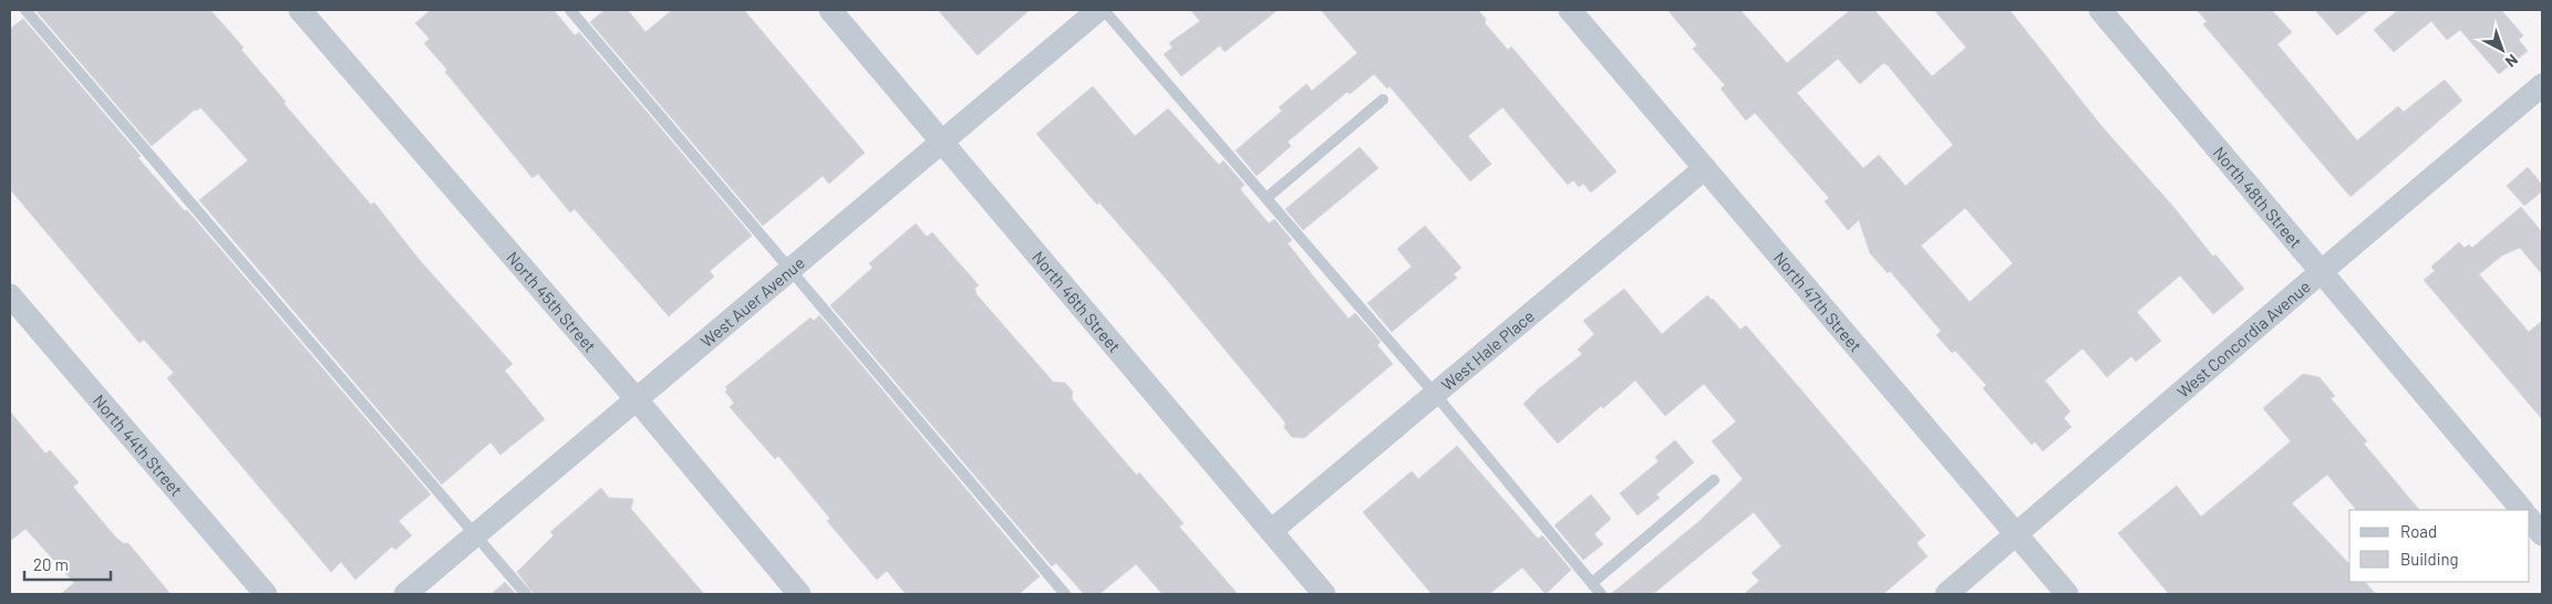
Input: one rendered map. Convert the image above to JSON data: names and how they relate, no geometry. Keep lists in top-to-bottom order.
{
  "streets": {
    "street": [
      "North 48th Street",
      "North 45th Street",
      "West Auer Avenue",
      "North 46th Street",
      "North 47th Street",
      "West Concordia Avenue",
      "West Hale Place",
      "North 44th Street"
    ]
  },
  "crossings": [
    ["North 48th Street", "West Concordia Avenue"],
    ["North 45th Street", "West Auer Avenue"],
    ["West Auer Avenue", "North 46th Street"],
    ["North 46th Street", "West Hale Place"],
    ["North 47th Street", "West Concordia Avenue"],
    ["North 47th Street", "West Hale Place"]
  ],
  "legend": ["Road", "Building"],
  "scale_bar": "20 m",
  "north": "bottom right"
}
